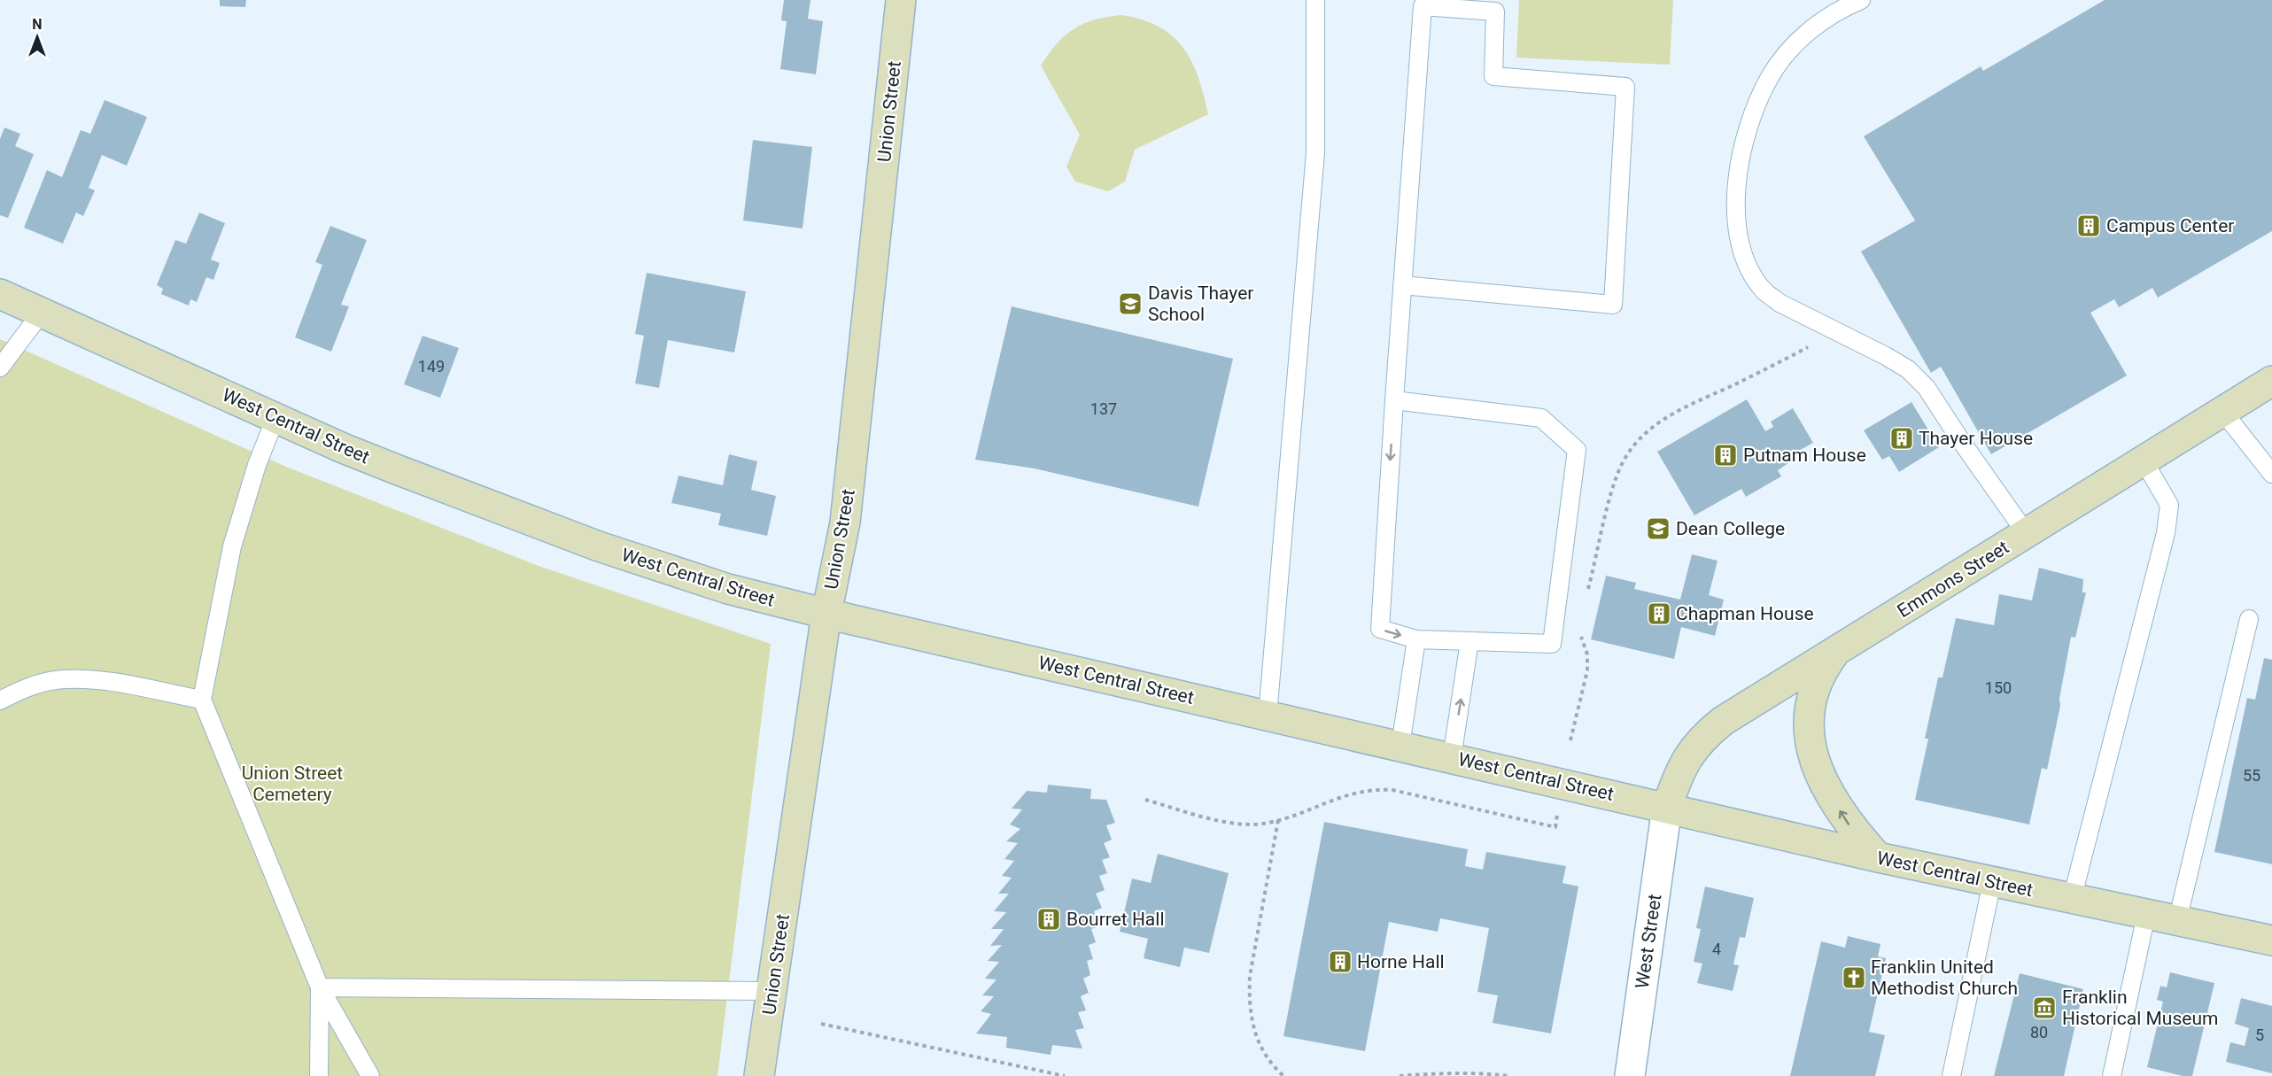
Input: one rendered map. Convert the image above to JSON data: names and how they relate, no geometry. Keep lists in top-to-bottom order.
{
  "streets": {
    "main road": ["Union Street", "West Central Street", "Emmons Street"],
    "street": ["West Street"]
  },
  "crossings": [
    ["Union Street", "West Central Street"],
    ["West Central Street", "Emmons Street"],
    ["West Central Street", "West Street"],
    ["Emmons Street", "West Street"]
  ],
  "parks": ["Union Street Cemetery"],
  "places": {
    "building": [
      "Campus Center",
      "Thayer House",
      "Putnam House",
      "Chapman House",
      "Bourret Hall",
      "Horne Hall"
    ],
    "school or university": ["Davis Thayer School", "Dean College"],
    "church": ["Franklin United Methodist Church"],
    "museum": ["Franklin Historical Museum"]
  },
  "house_numbers": [
    "149",
    "137",
    "150",
    "55",
    "4",
    "80",
    "5"
  ],
  "north": "top"
}
